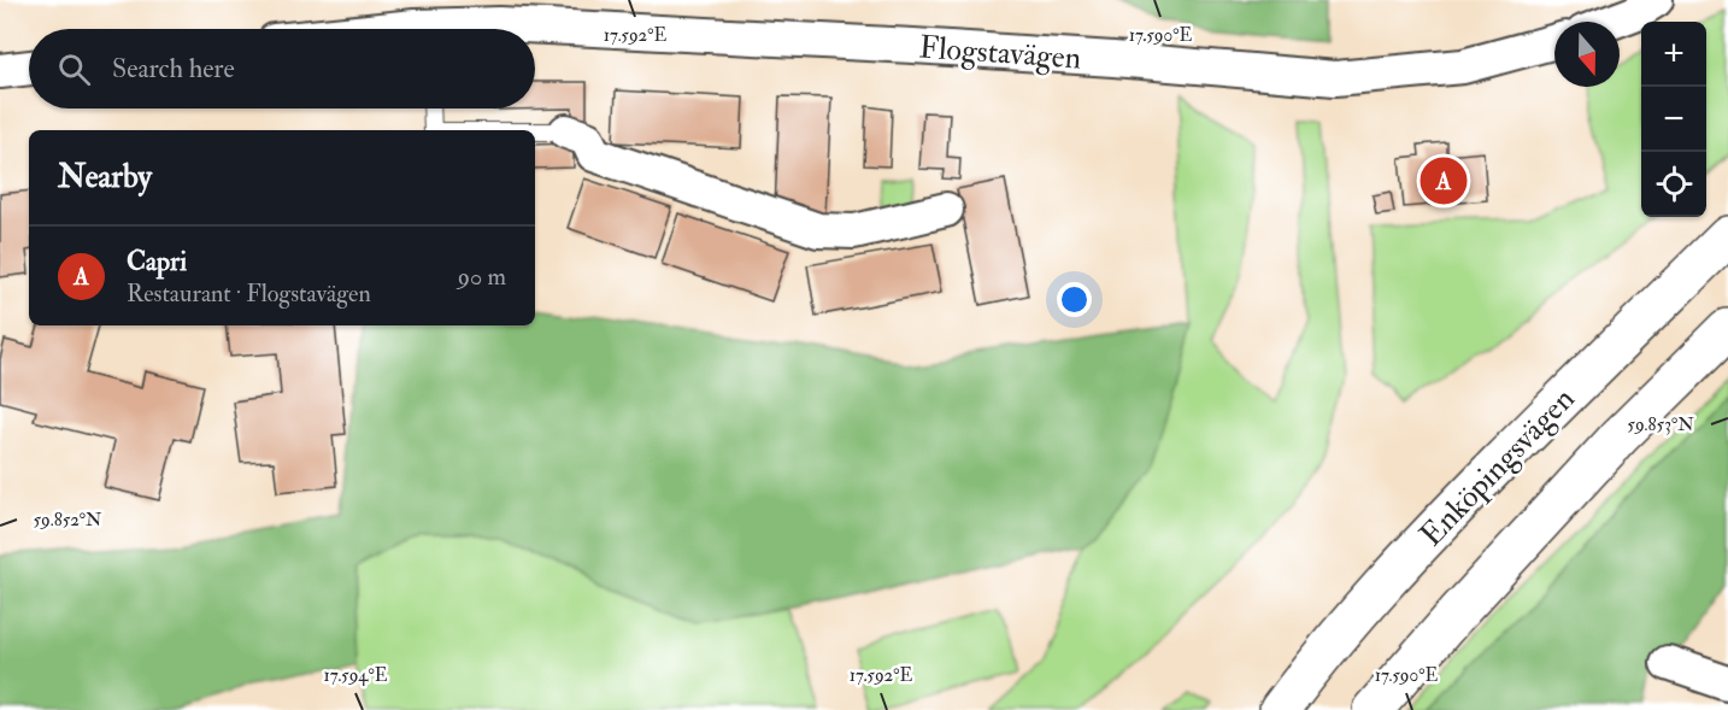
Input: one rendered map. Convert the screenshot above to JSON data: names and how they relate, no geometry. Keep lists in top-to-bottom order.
{
  "streets": {
    "main road": ["Enköpingsvägen"],
    "street": ["Flogstavägen"]
  },
  "north": "bottom",
  "page": {
    "map_buttons": ["+", "−"],
    "search": "Search here",
    "heading": "Nearby",
    "pins": "A",
    "list": [
      {
        "mark": "A",
        "name": "Capri",
        "note": "Restaurant · Flogstavägen",
        "value": "90 m"
      }
    ]
  },
  "coordinates": [
    "17.592°E",
    "17.590°E",
    "59.853°N",
    "59.852°N",
    "17.594°E"
  ]
}
